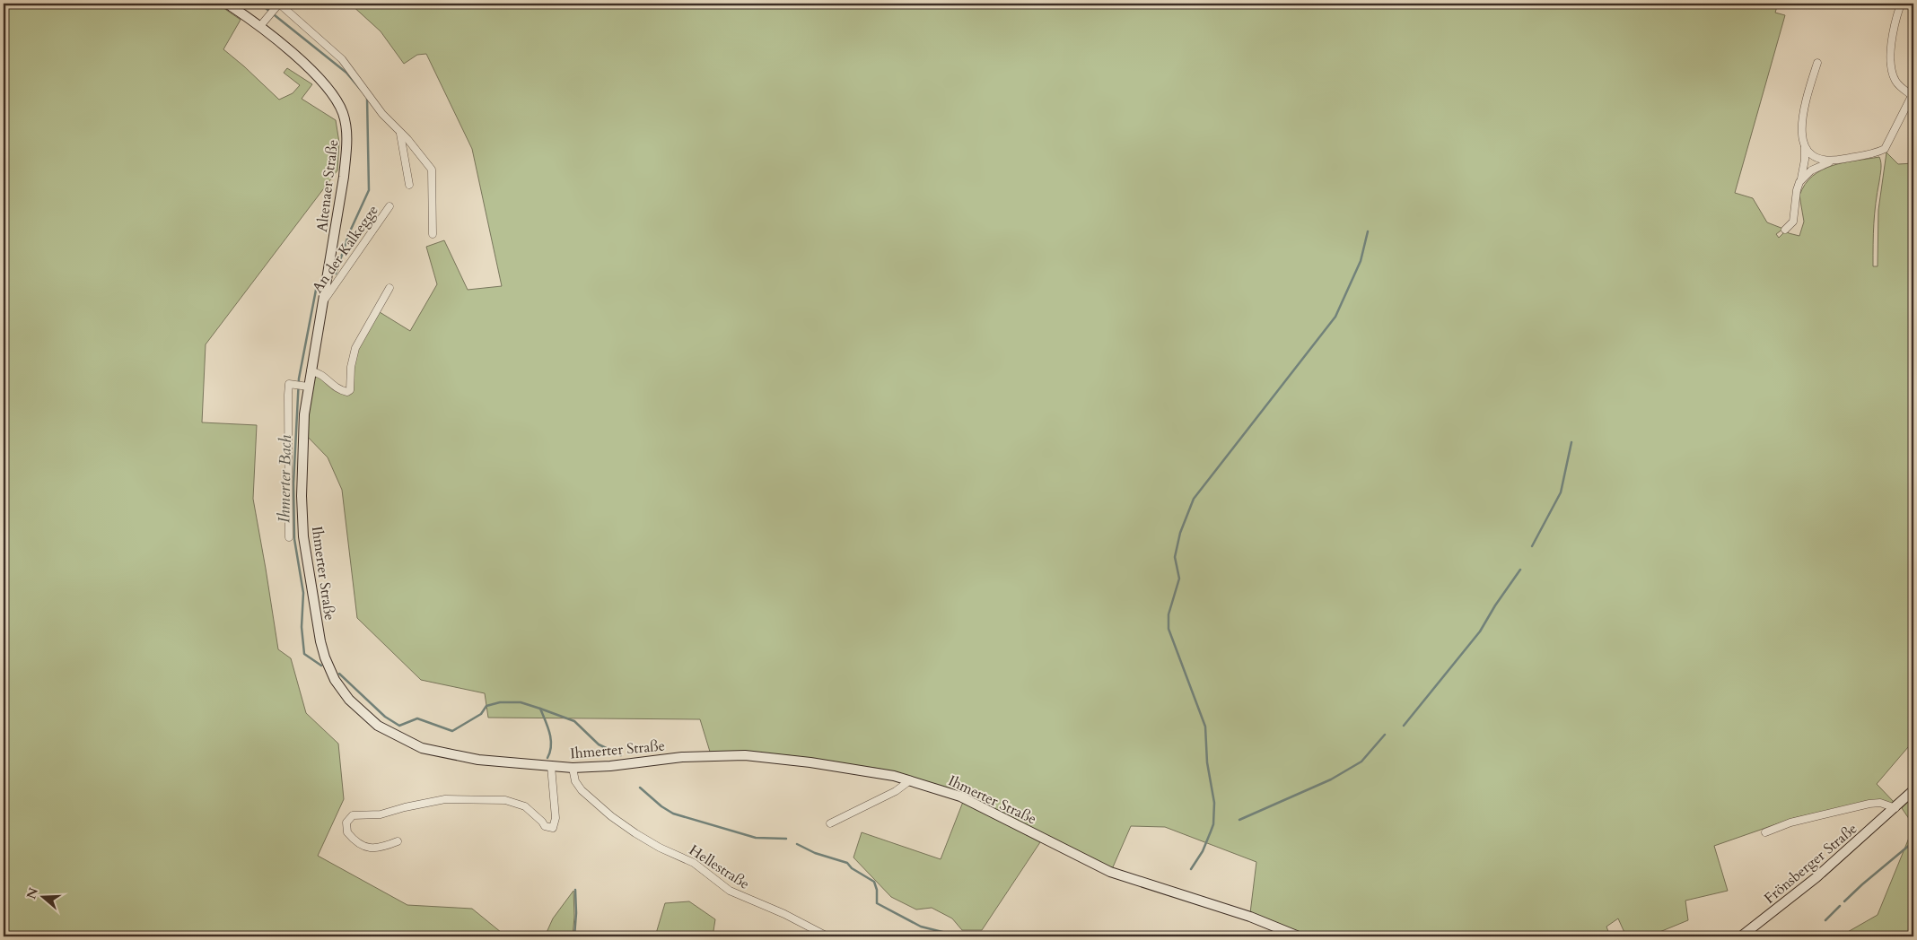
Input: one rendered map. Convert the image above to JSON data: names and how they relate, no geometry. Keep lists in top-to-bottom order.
{
  "streets": {
    "main road": ["Altenaer Straße", "Ihmerter Straße", "Frönsberger Straße"],
    "street": ["An der Kalkegge", "Hellestraße"]
  },
  "crossings": [
    ["Altenaer Straße", "Ihmerter Straße"],
    ["An der Kalkegge", "Ihmerter Straße"],
    ["Ihmerter Straße", "Hellestraße"]
  ],
  "water": ["Ihmerter Bach"],
  "north": "left"
}
